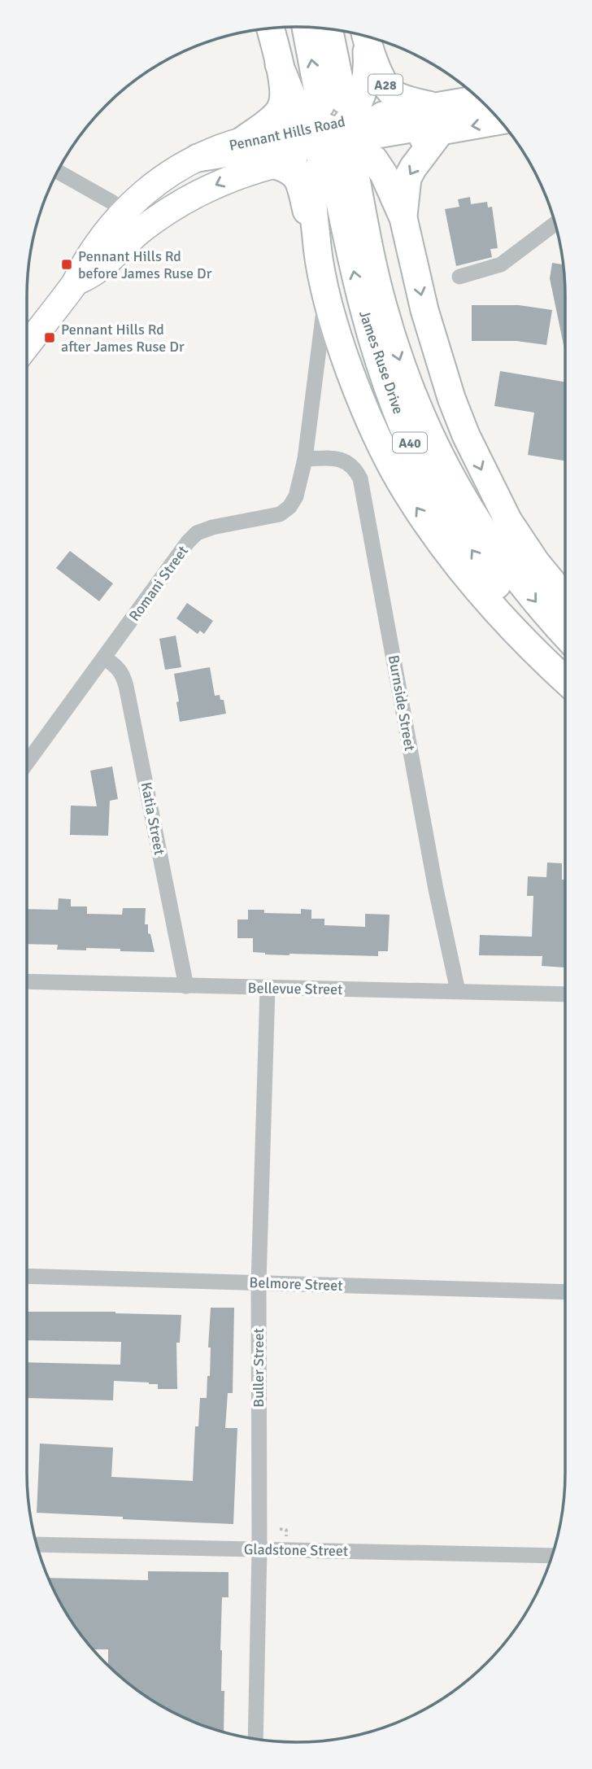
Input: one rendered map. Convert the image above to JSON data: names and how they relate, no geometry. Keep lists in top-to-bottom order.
{
  "streets": {
    "highway": [
      "A28",
      "Pennant Hills Road",
      "James Ruse Drive",
      "A40"
    ],
    "street": [
      "Romani Street",
      "Burnside Street",
      "Katia Street",
      "Bellevue Street",
      "Belmore Street",
      "Buller Street",
      "Gladstone Street"
    ]
  },
  "crossings": [
    ["A28", "Pennant Hills Road"],
    ["A28", "James Ruse Drive"],
    ["Pennant Hills Road", "James Ruse Drive"],
    ["Romani Street", "Burnside Street"],
    ["Romani Street", "Katia Street"],
    ["Burnside Street", "Bellevue Street"],
    ["Katia Street", "Bellevue Street"],
    ["Bellevue Street", "Buller Street"],
    ["Belmore Street", "Buller Street"],
    ["Buller Street", "Gladstone Street"]
  ],
  "places": {
    "transit": ["Pennant Hills Rd before James Ruse Dr", "Pennant Hills Rd after James Ruse Dr"]
  }
}
